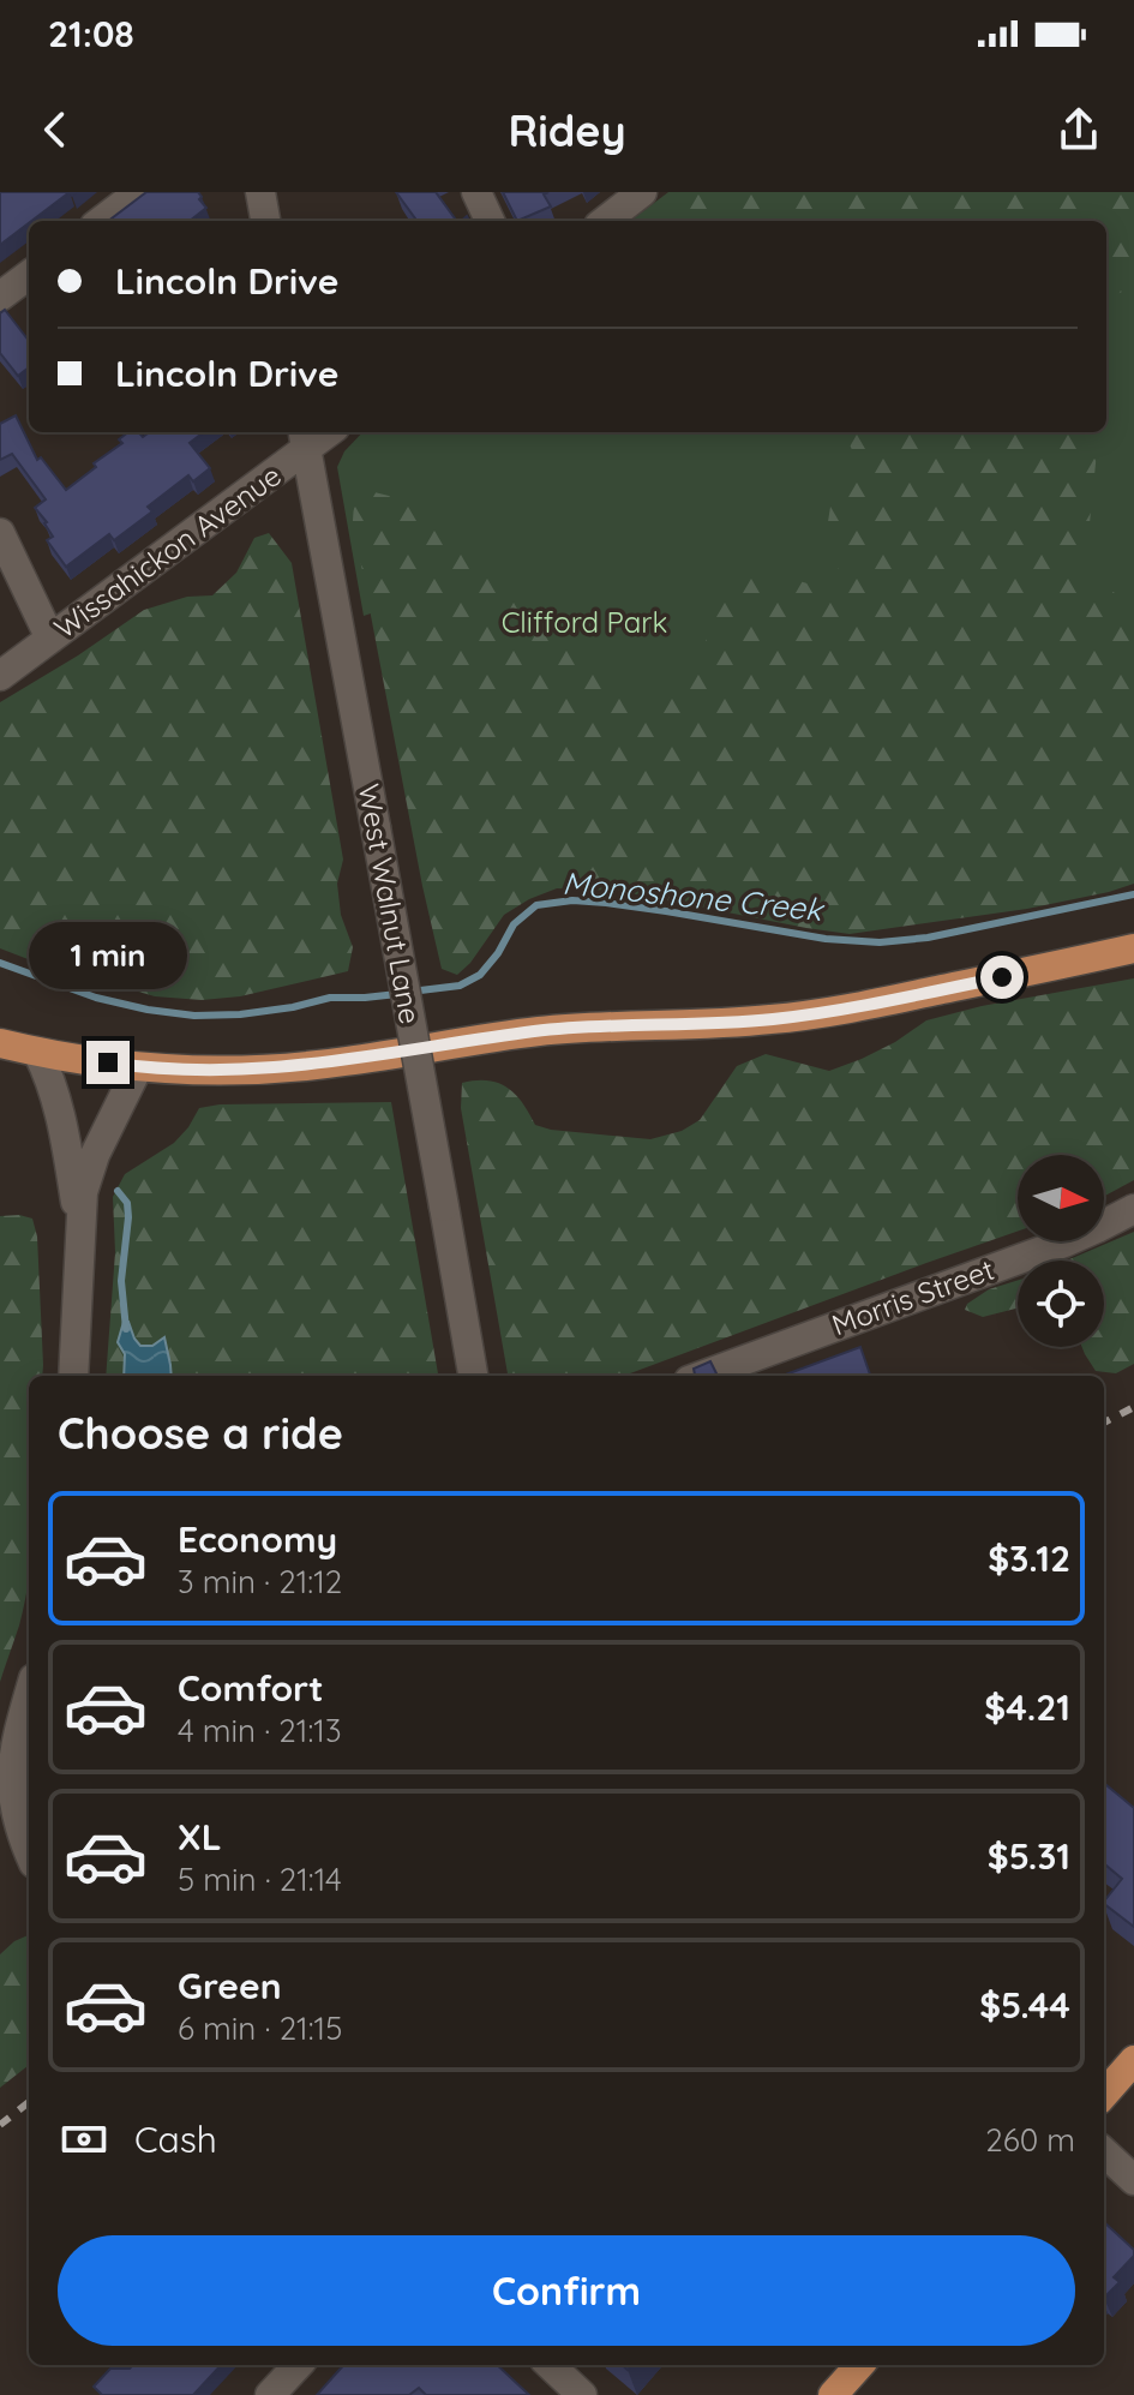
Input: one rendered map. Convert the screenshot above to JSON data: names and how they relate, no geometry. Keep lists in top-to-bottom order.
{
  "streets": {
    "street": ["Wissahickon Avenue", "West Walnut Lane", "Morris Street"]
  },
  "crossings": [
    ["Wissahickon Avenue", "West Walnut Lane"]
  ],
  "water": ["Monoshone Creek"],
  "parks": ["Clifford Park"],
  "north": "right",
  "page": {
    "status": "21:08",
    "header": "Ridey",
    "banner": ["Lincoln Drive", "Lincoln Drive"],
    "bubble": "1 min",
    "heading": "Choose a ride",
    "list": [
      {
        "name": "Economy",
        "note": "3 min · 21:12",
        "value": "$3.12"
      },
      {
        "name": "Comfort",
        "note": "4 min · 21:13",
        "value": "$4.21"
      },
      {
        "name": "XL",
        "note": "5 min · 21:14",
        "value": "$5.31"
      },
      {
        "name": "Green",
        "note": "6 min · 21:15",
        "value": "$5.44"
      }
    ],
    "pay": ["Cash", "260 m"],
    "buttons": "Confirm"
  }
}
